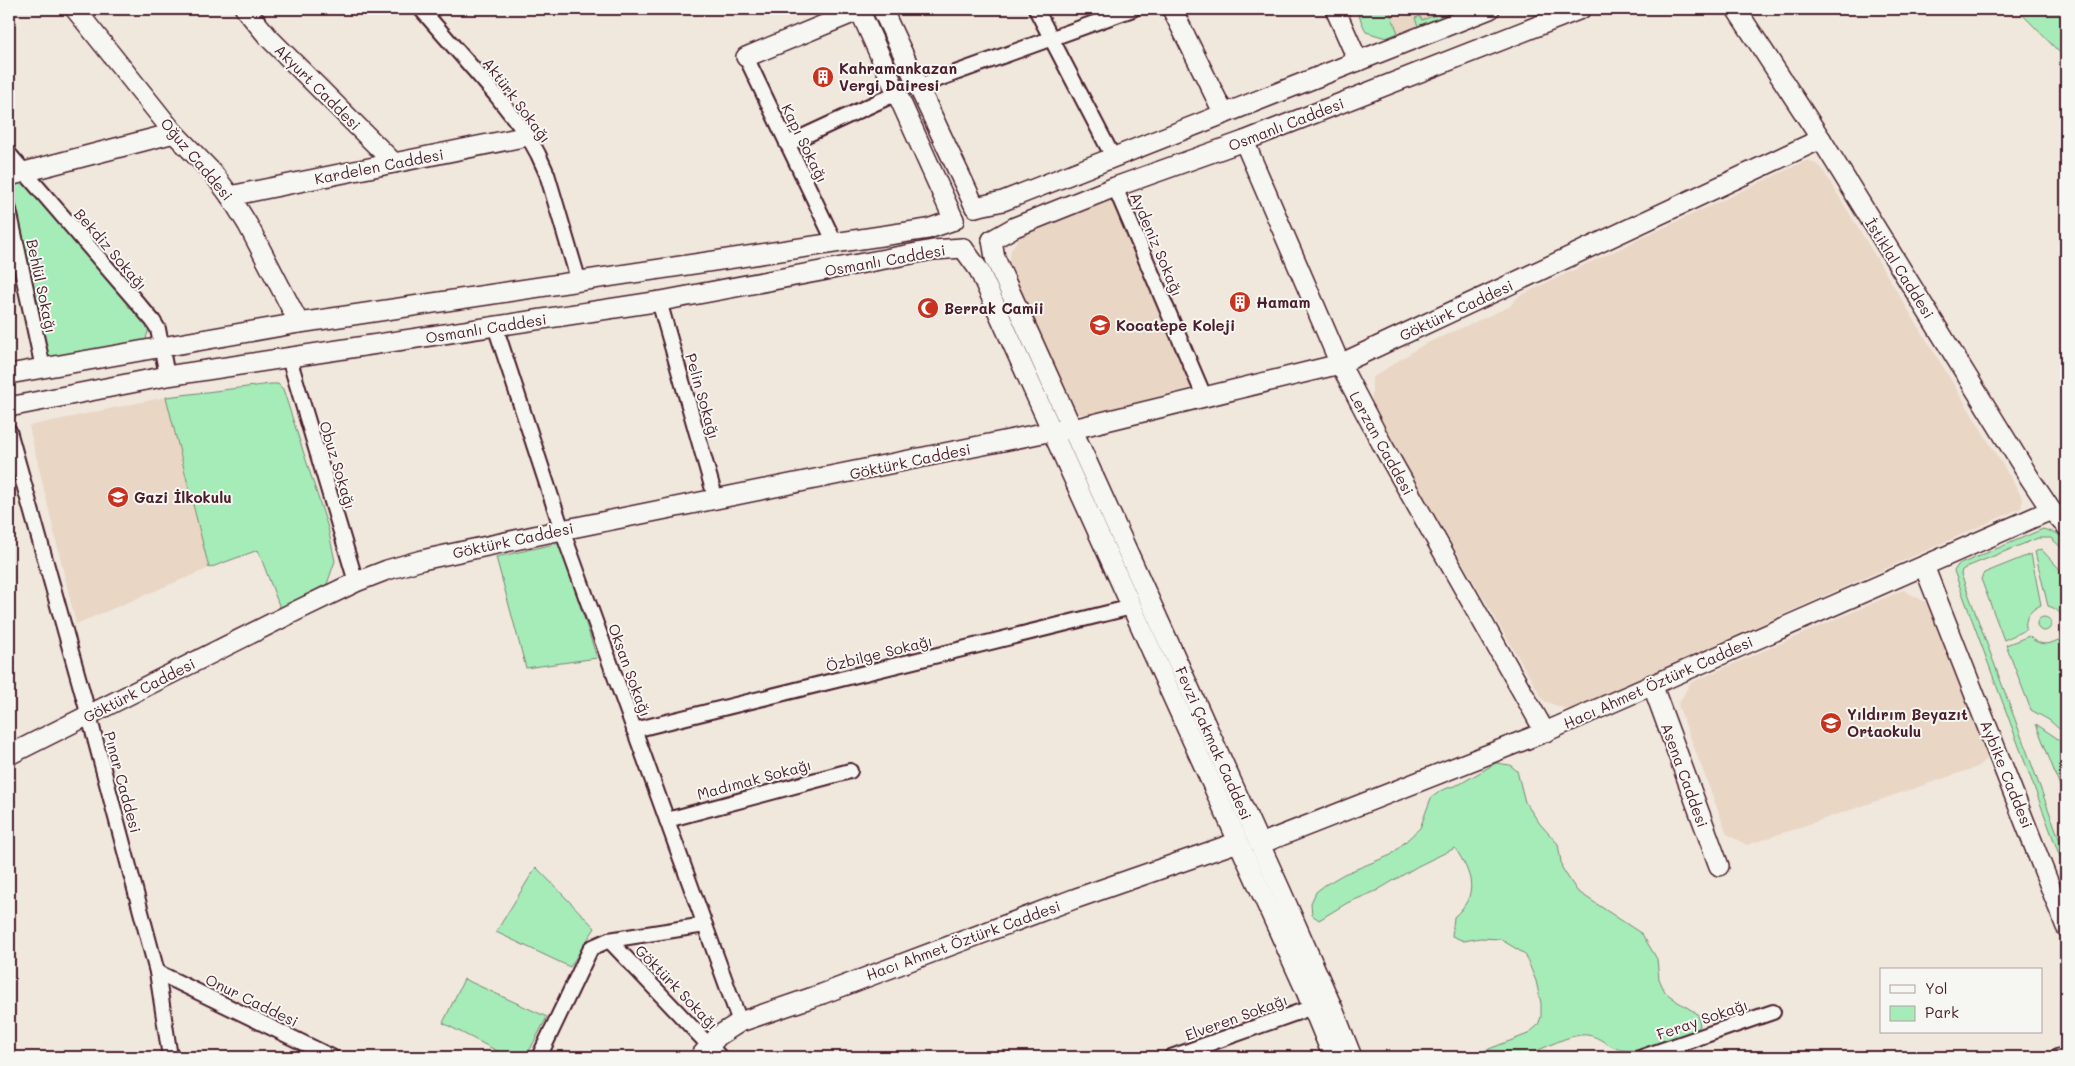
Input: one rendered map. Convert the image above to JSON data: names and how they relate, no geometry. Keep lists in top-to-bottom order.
{
  "streets": {
    "street": [
      "Akyurt Caddesi",
      "Aktürk Sokağı",
      "Osmanlı Caddesi",
      "Kapı Sokağı",
      "Oğuz Caddesi",
      "Kardelen Caddesi",
      "Aydeniz Sokağı",
      "Bekdiz Sokağı",
      "İstiklal Caddesi",
      "Behlül Sokağı",
      "Göktürk Caddesi",
      "Pelin Sokağı",
      "Lerzan Caddesi",
      "Obuz Sokağı",
      "Özbilge Sokağı",
      "Oksan Sokağı",
      "Hacı Ahmet Öztürk Caddesi",
      "Fevzi Çakmak Caddesi",
      "Aybike Caddesi",
      "Asena Caddesi",
      "Madımak Sokağı",
      "Pınar Caddesi",
      "Göktürk Sokağı",
      "Onur Caddesi",
      "Elveren Sokağı",
      "Feray Sokağı"
    ]
  },
  "crossings": [
    ["Akyurt Caddesi", "Kardelen Caddesi"],
    ["Aktürk Sokağı", "Osmanlı Caddesi"],
    ["Aktürk Sokağı", "Kardelen Caddesi"],
    ["Osmanlı Caddesi", "Kapı Sokağı"],
    ["Osmanlı Caddesi", "Oğuz Caddesi"],
    ["Osmanlı Caddesi", "Aydeniz Sokağı"],
    ["Osmanlı Caddesi", "Bekdiz Sokağı"],
    ["Osmanlı Caddesi", "Behlül Sokağı"],
    ["Osmanlı Caddesi", "Pelin Sokağı"],
    ["Osmanlı Caddesi", "Lerzan Caddesi"],
    ["Osmanlı Caddesi", "Obuz Sokağı"],
    ["Osmanlı Caddesi", "Oksan Sokağı"],
    ["Osmanlı Caddesi", "Fevzi Çakmak Caddesi"],
    ["Oğuz Caddesi", "Kardelen Caddesi"],
    ["Aydeniz Sokağı", "Göktürk Caddesi"],
    ["İstiklal Caddesi", "Göktürk Caddesi"],
    ["İstiklal Caddesi", "Hacı Ahmet Öztürk Caddesi"],
    ["Göktürk Caddesi", "Pelin Sokağı"],
    ["Göktürk Caddesi", "Lerzan Caddesi"],
    ["Göktürk Caddesi", "Obuz Sokağı"],
    ["Göktürk Caddesi", "Oksan Sokağı"],
    ["Göktürk Caddesi", "Fevzi Çakmak Caddesi"],
    ["Göktürk Caddesi", "Pınar Caddesi"],
    ["Lerzan Caddesi", "Hacı Ahmet Öztürk Caddesi"],
    ["Özbilge Sokağı", "Oksan Sokağı"],
    ["Özbilge Sokağı", "Fevzi Çakmak Caddesi"],
    ["Oksan Sokağı", "Hacı Ahmet Öztürk Caddesi"],
    ["Oksan Sokağı", "Madımak Sokağı"],
    ["Hacı Ahmet Öztürk Caddesi", "Fevzi Çakmak Caddesi"],
    ["Hacı Ahmet Öztürk Caddesi", "Aybike Caddesi"],
    ["Hacı Ahmet Öztürk Caddesi", "Asena Caddesi"],
    ["Hacı Ahmet Öztürk Caddesi", "Göktürk Sokağı"],
    ["Fevzi Çakmak Caddesi", "Elveren Sokağı"],
    ["Pınar Caddesi", "Onur Caddesi"]
  ],
  "places": {
    "building": ["Kahramankazan Vergi Dairesi", "Hamam"],
    "mosque": ["Berrak Camii"],
    "school or university": ["Kocatepe Koleji", "Gazi İlkokulu", "Yıldırım Beyazıt Ortaokulu"]
  },
  "legend": ["Yol", "Park"]
}
